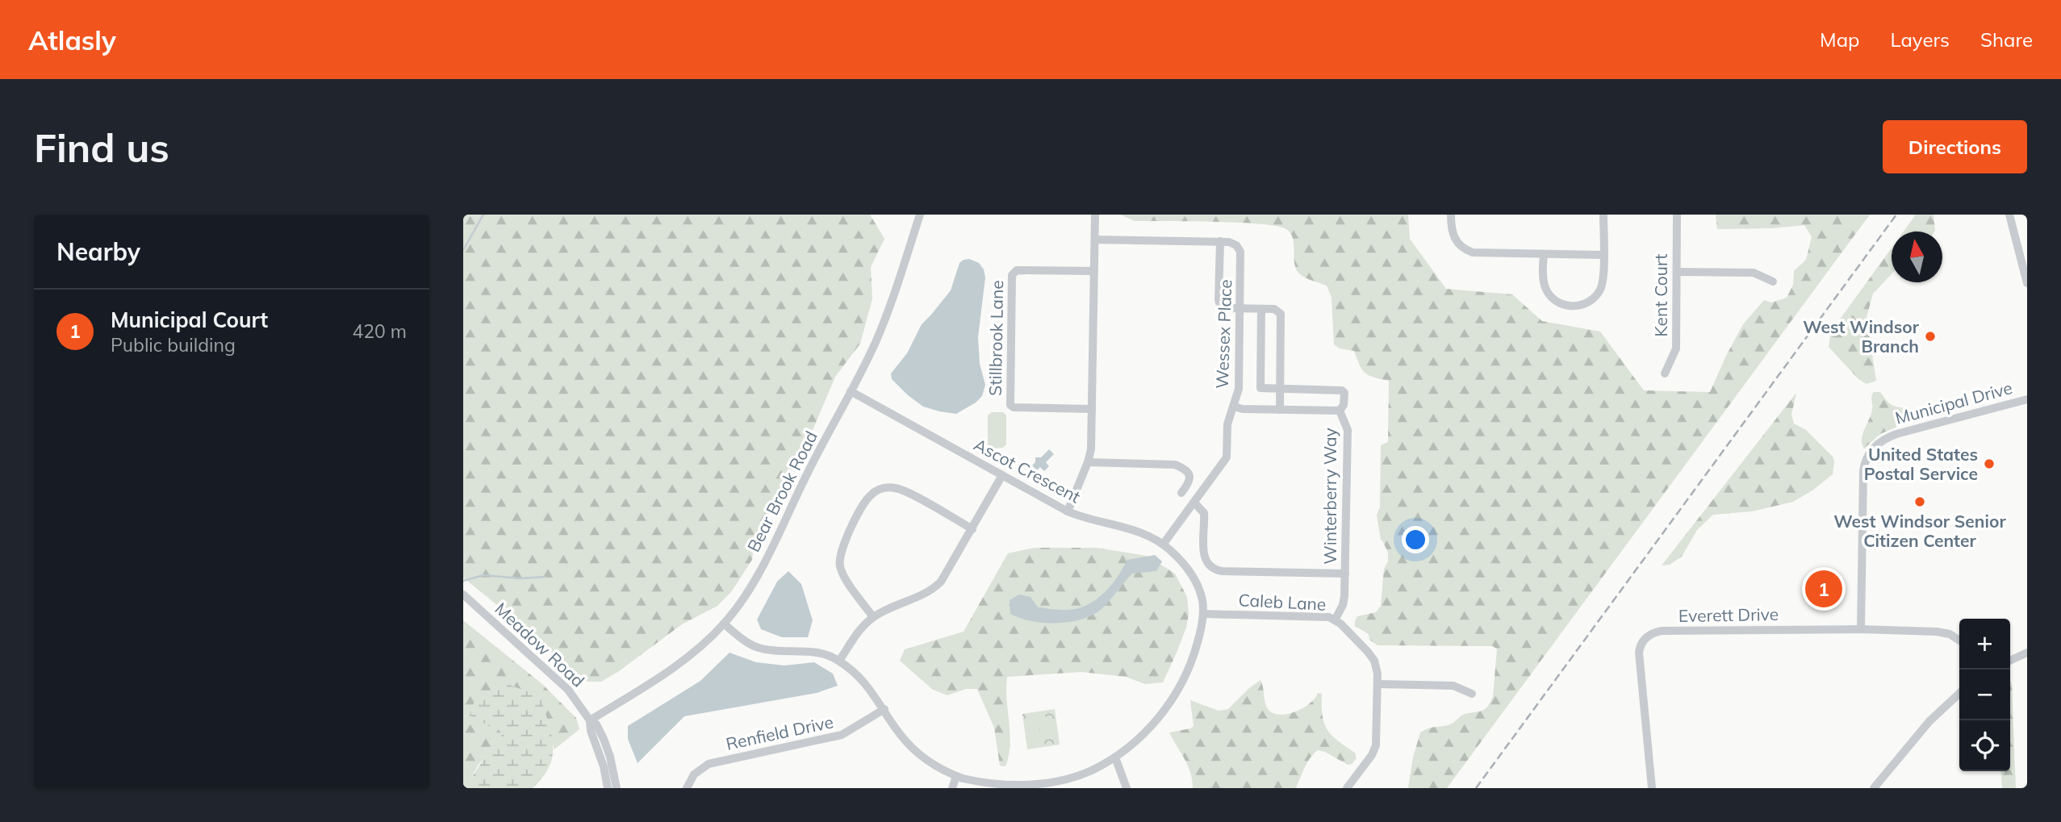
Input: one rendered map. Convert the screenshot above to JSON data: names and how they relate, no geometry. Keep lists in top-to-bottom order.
{
  "streets": {
    "street": [
      "Kent Court",
      "Wessex Place",
      "Stillbrook Lane",
      "Municipal Drive",
      "Ascot Crescent",
      "Bear Brook Road",
      "Winterberry Way",
      "Caleb Lane",
      "Everett Drive",
      "Meadow Road",
      "Renfield Drive"
    ]
  },
  "crossings": [
    ["Wessex Place", "Ascot Crescent"],
    ["Wessex Place", "Winterberry Way"],
    ["Municipal Drive", "Everett Drive"],
    ["Ascot Crescent", "Bear Brook Road"],
    ["Ascot Crescent", "Caleb Lane"],
    ["Ascot Crescent", "Renfield Drive"],
    ["Bear Brook Road", "Meadow Road"],
    ["Winterberry Way", "Caleb Lane"]
  ],
  "places": ["West Windsor Branch", "United States Postal Service", "West Windsor Senior Citizen Center"],
  "north": "top",
  "page": {
    "header": "Atlasly",
    "nav": ["Map", "Layers", "Share"],
    "buttons": "Directions",
    "title": "Find us",
    "heading": "Nearby",
    "list": [
      {
        "mark": "1",
        "name": "Municipal Court",
        "note": "Public building",
        "value": "420 m"
      }
    ],
    "pins": "1",
    "map_buttons": ["+", "−"]
  }
}
